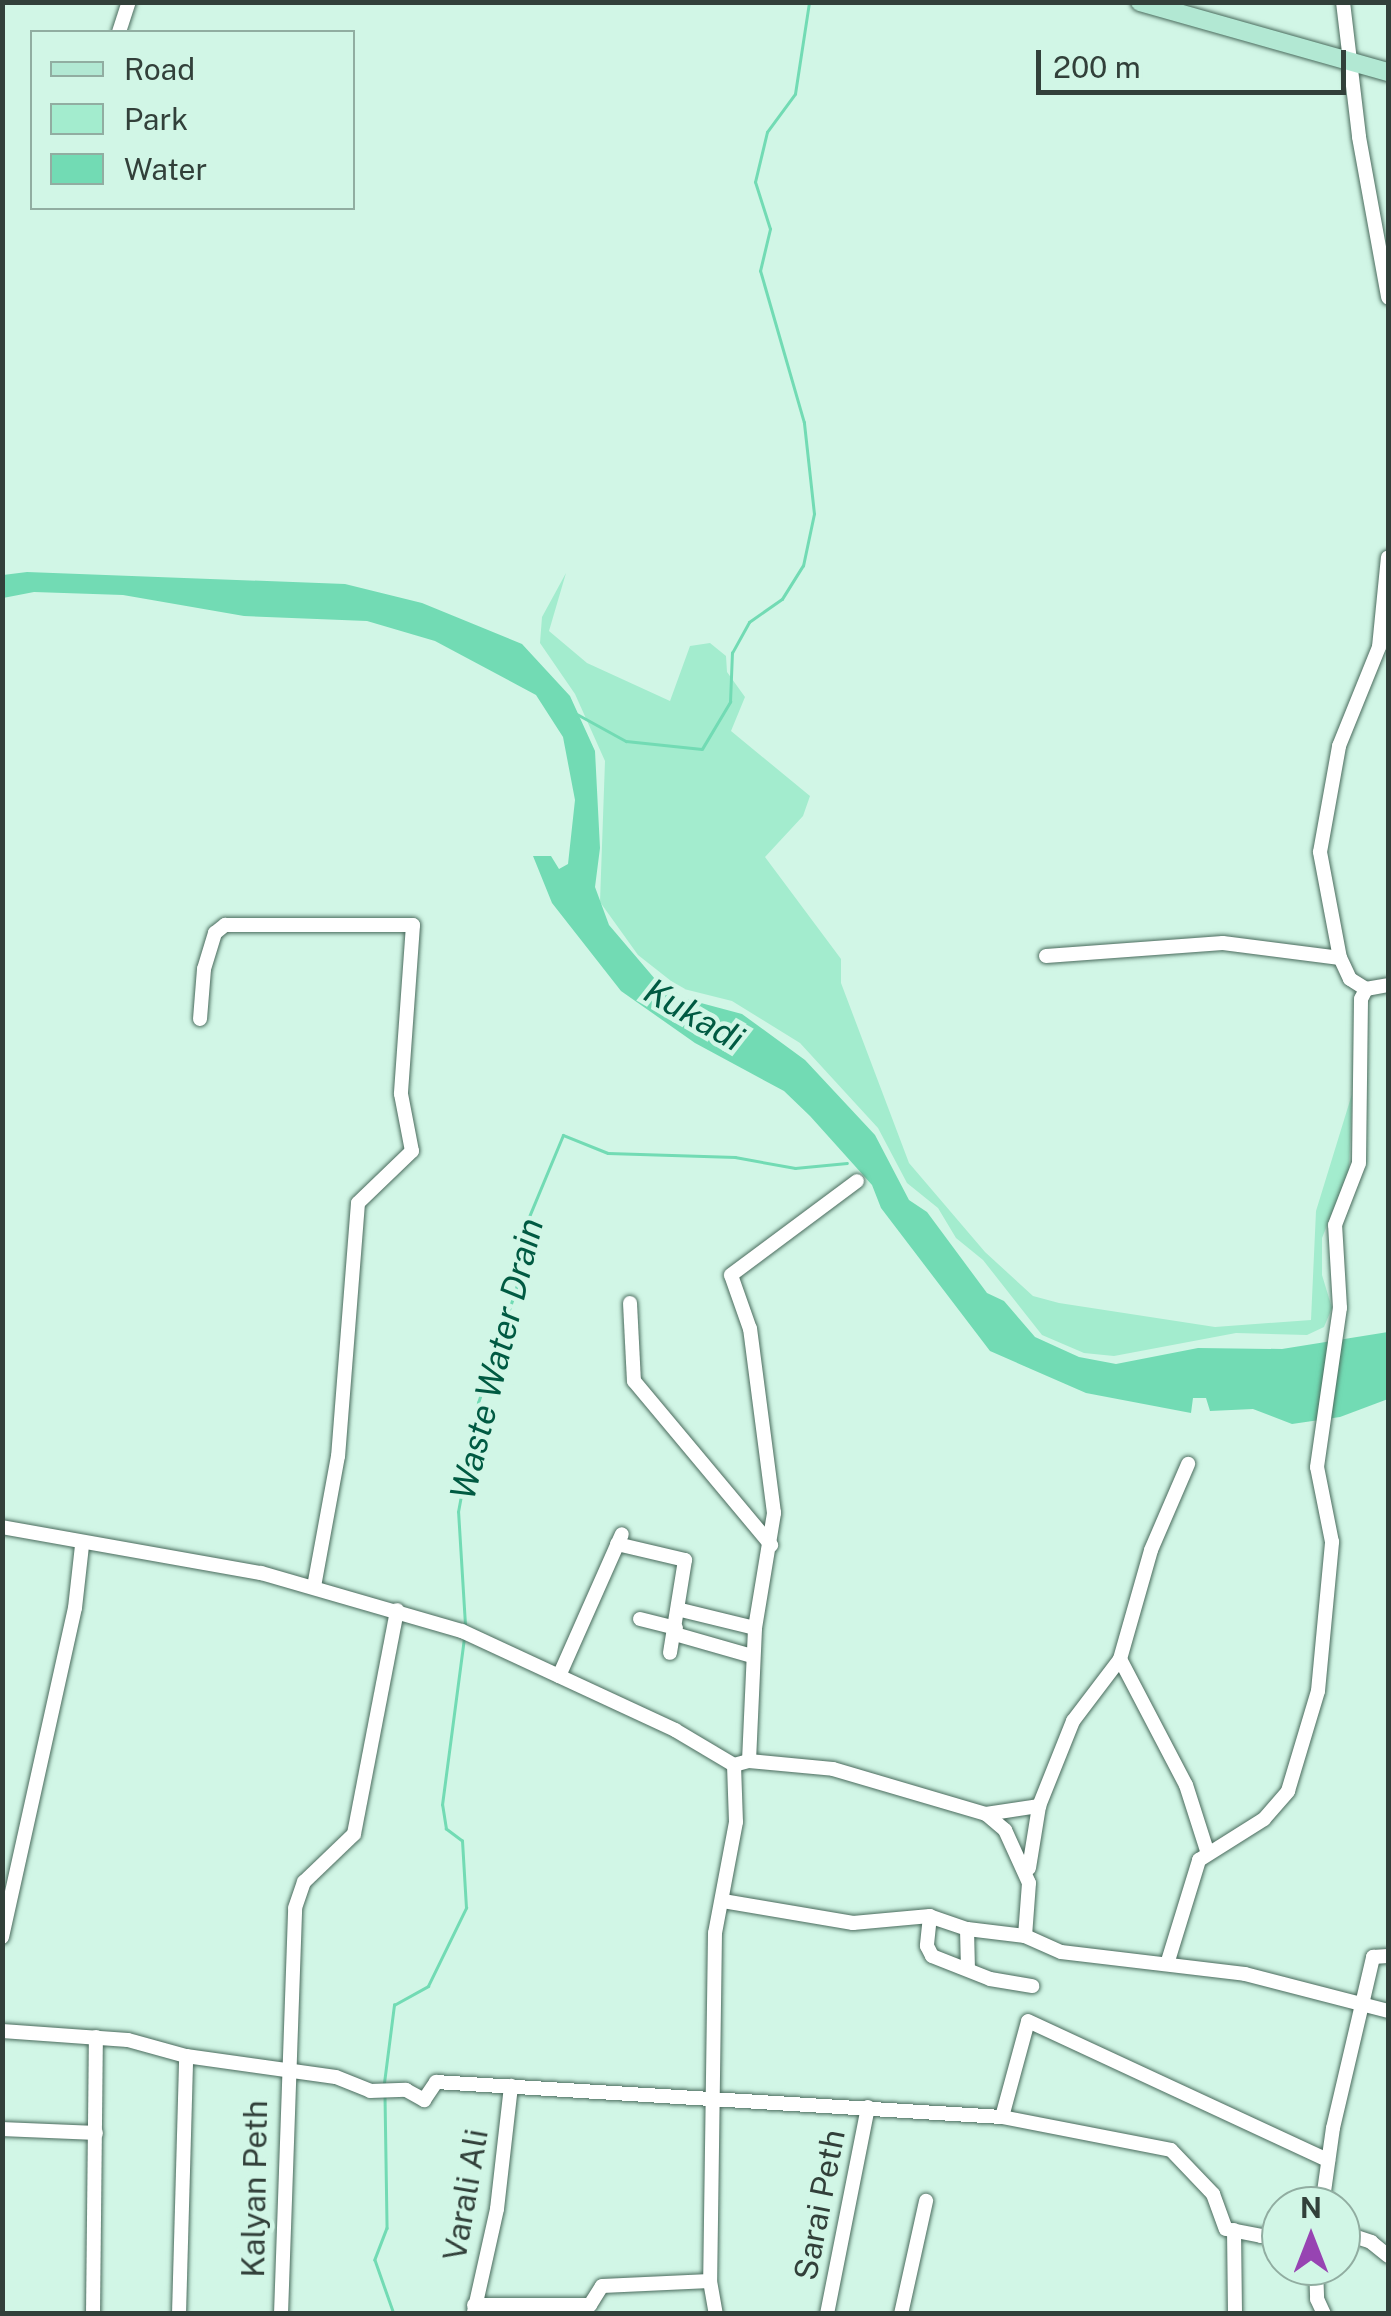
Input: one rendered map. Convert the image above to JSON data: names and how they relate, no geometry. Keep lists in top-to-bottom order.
{
  "streets": {
    "street": ["Kalyan Peth", "Varali Ali", "Sarai Peth"]
  },
  "water": ["Kukadi", "Waste Water Drain"],
  "legend": ["Road", "Park", "Water"],
  "scale_bar": "200 m",
  "north": "top"
}
